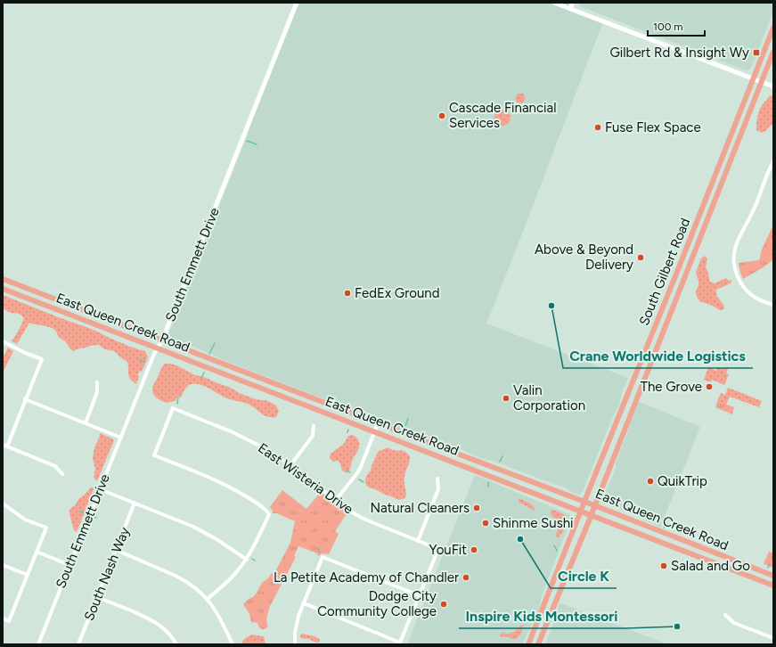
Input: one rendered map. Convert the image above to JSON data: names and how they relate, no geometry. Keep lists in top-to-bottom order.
{
  "streets": {
    "main road": ["South Gilbert Road", "East Queen Creek Road"],
    "street": ["South Emmett Drive", "East Wisteria Drive", "South Nash Way"]
  },
  "crossings": [
    ["South Emmett Drive", "East Queen Creek Road"],
    ["South Gilbert Road", "East Queen Creek Road"]
  ],
  "places": {
    "transit": ["Gilbert Rd & Insight Wy"],
    "other": [
      "Cascade Financial Services",
      "Fuse Flex Space",
      "Above & Beyond Delivery",
      "FedEx Ground",
      "Crane Worldwide Logistics",
      "The Grove",
      "Valin Corporation",
      "QuikTrip",
      "Natural Cleaners",
      "Shinme Sushi",
      "Circle K",
      "YouFit",
      "Salad and Go",
      "La Petite Academy of Chandler",
      "Dodge City Community College",
      "Inspire Kids Montessori"
    ]
  },
  "scale_bar": "100 m"
}
